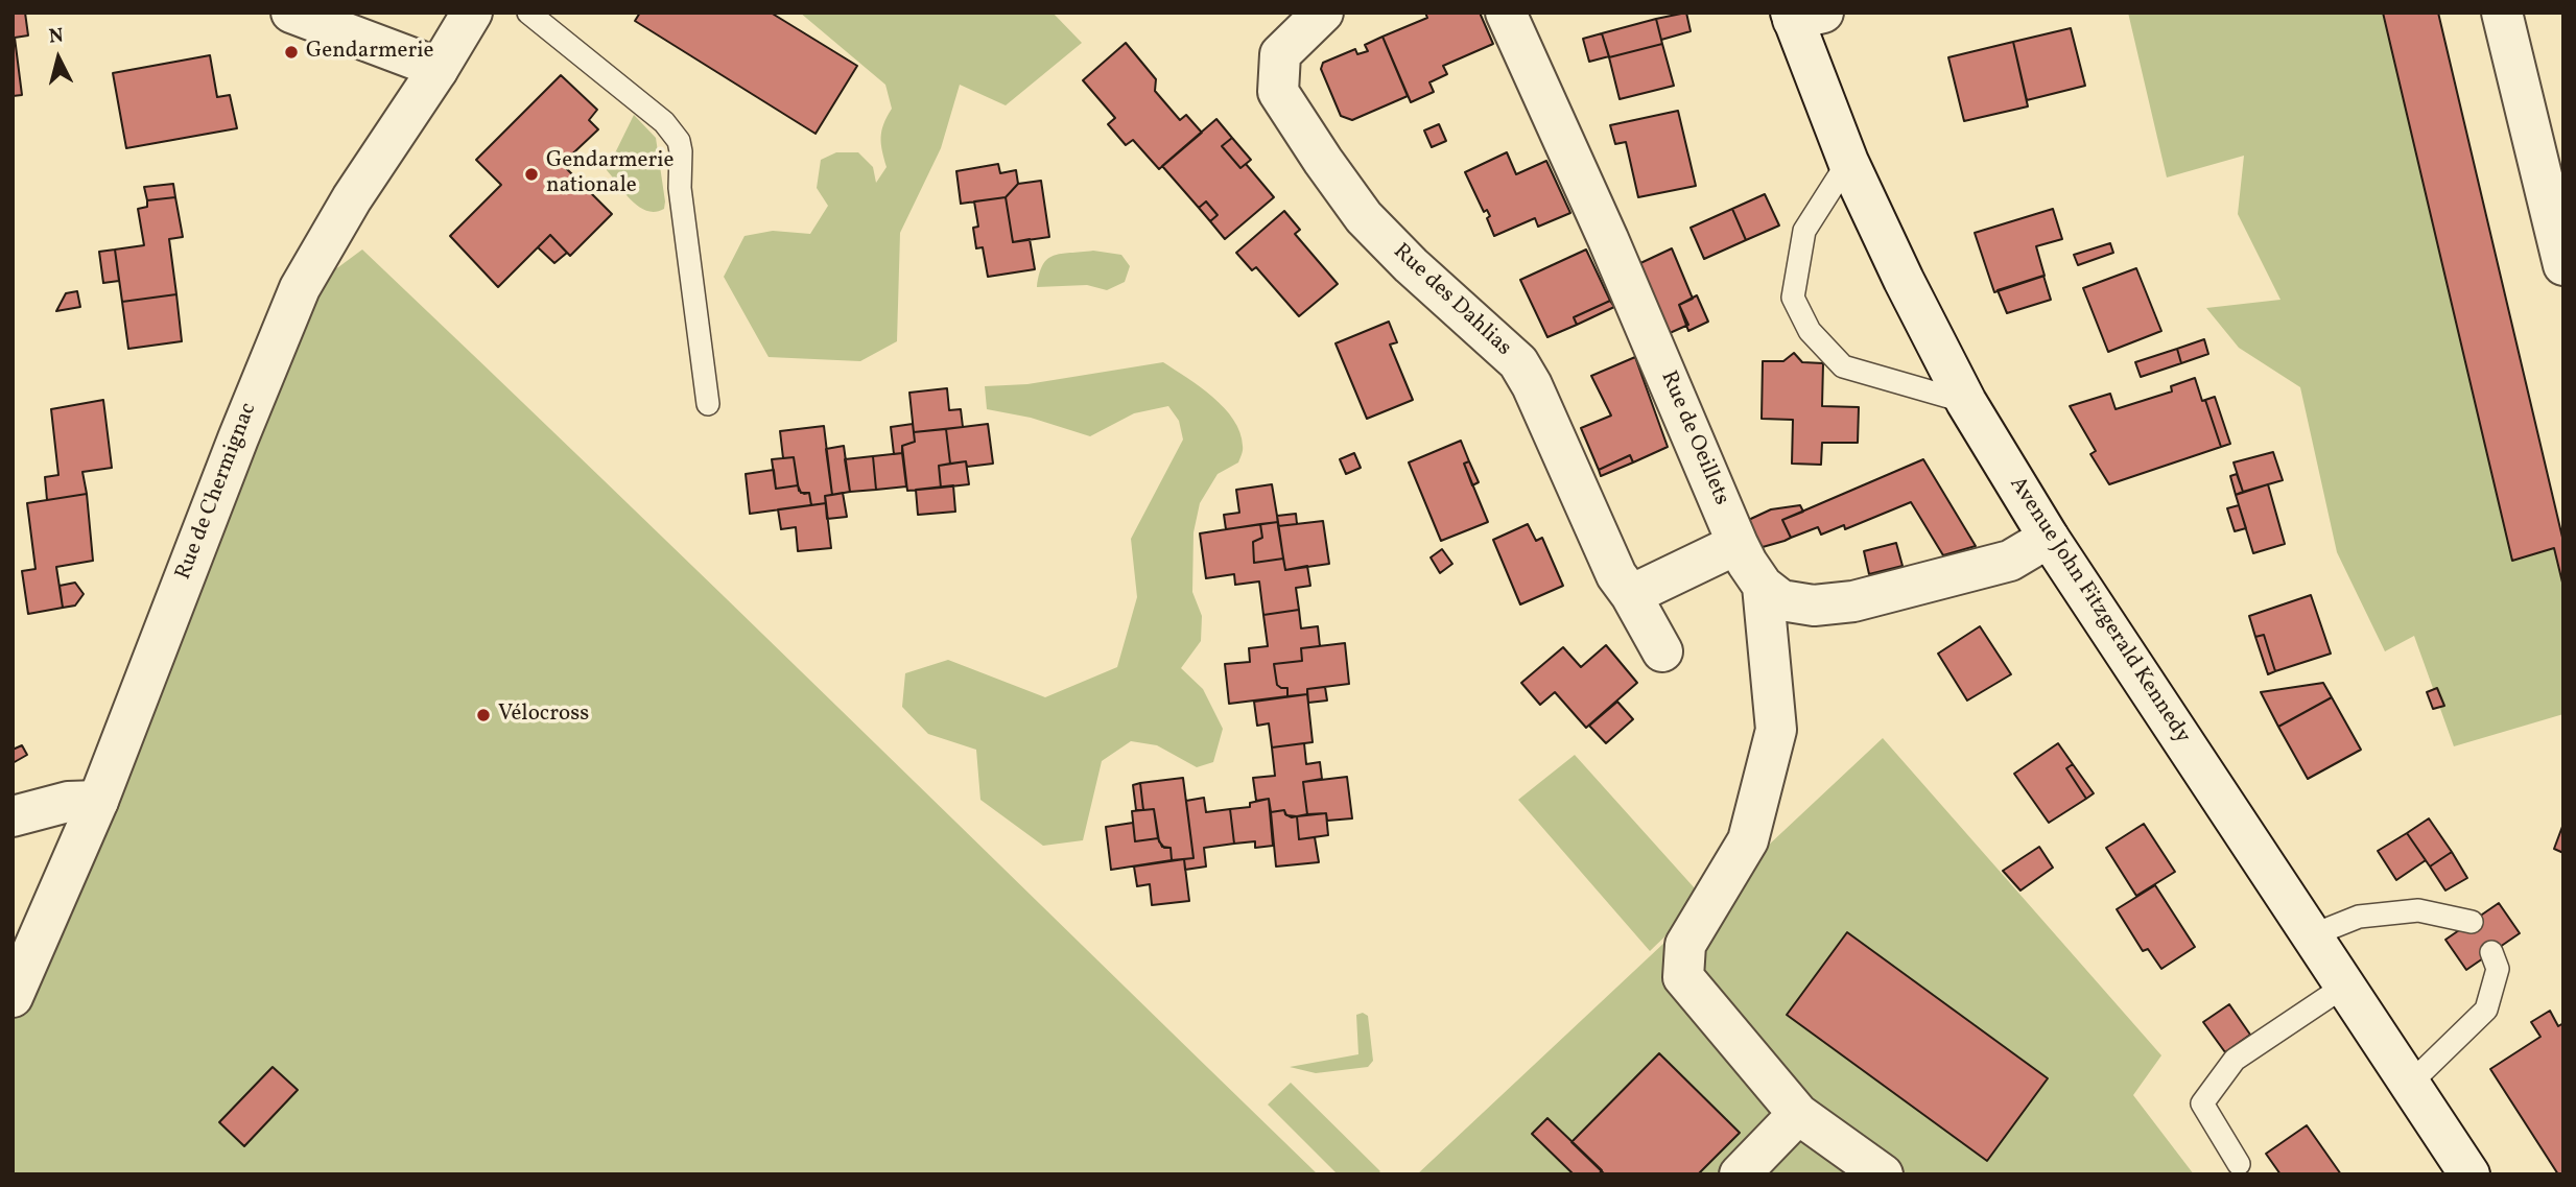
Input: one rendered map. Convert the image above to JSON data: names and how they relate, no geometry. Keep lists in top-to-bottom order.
{
  "streets": {
    "street": [
      "Rue des Dahlias",
      "Rue de Oeillets",
      "Rue de Chermignac",
      "Avenue John Fitzgerald Kennedy"
    ]
  },
  "crossings": [
    ["Rue de Oeillets", "Avenue John Fitzgerald Kennedy"]
  ],
  "places": ["Gendarmerie", "Gendarmerie nationale", "Vélocross"],
  "north": "top"
}
